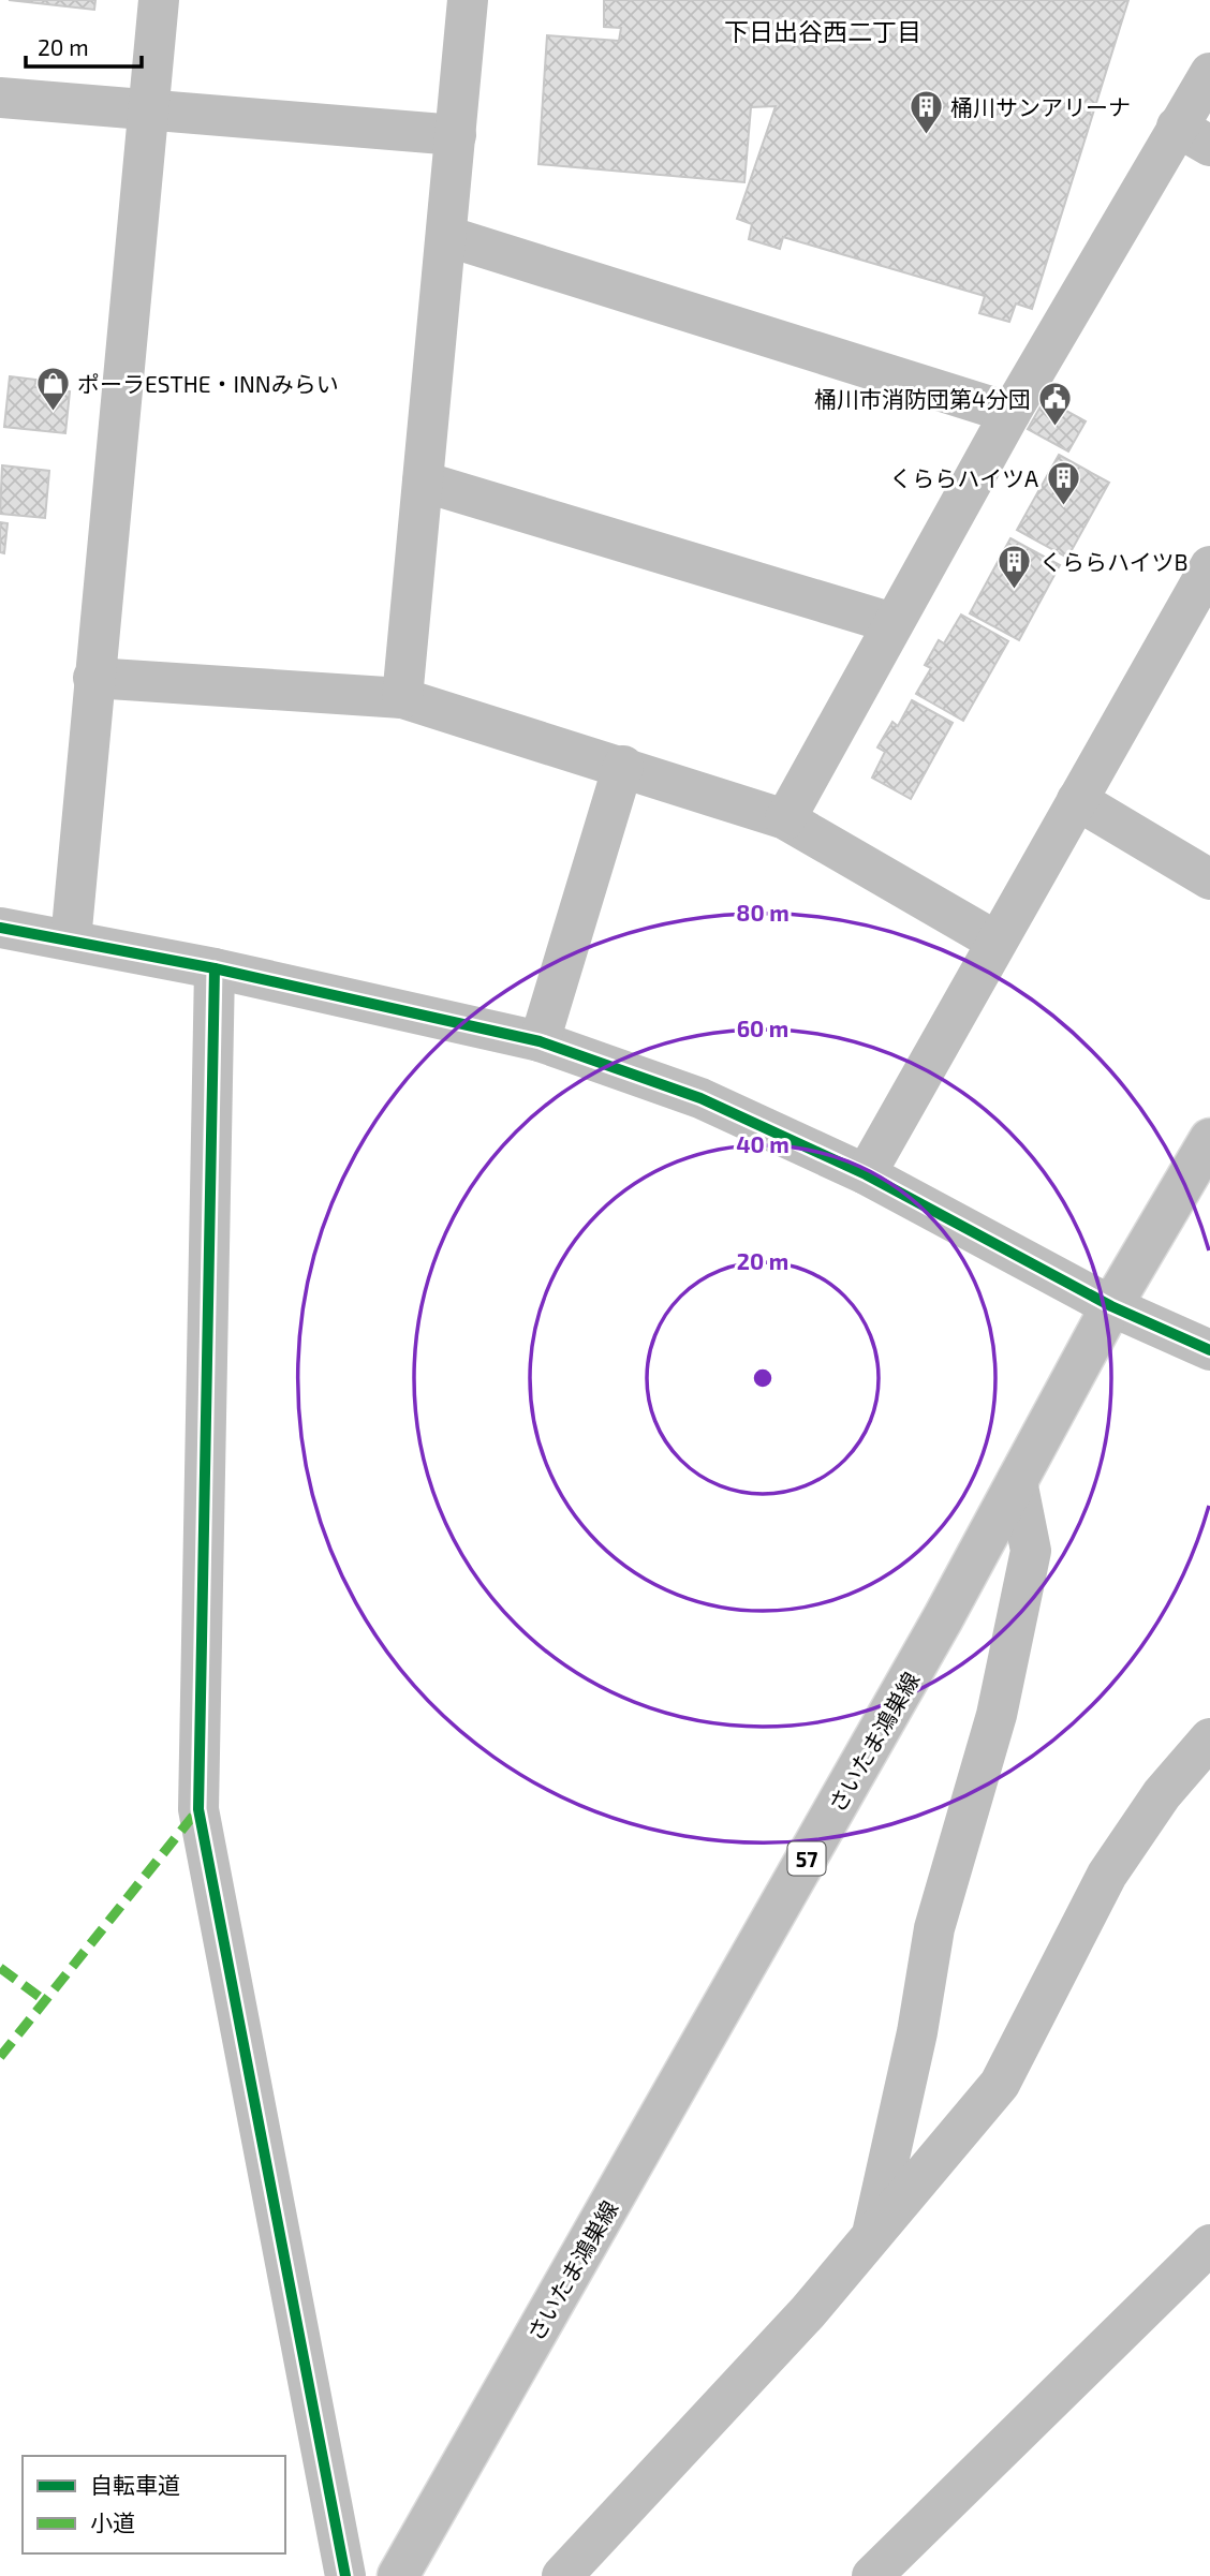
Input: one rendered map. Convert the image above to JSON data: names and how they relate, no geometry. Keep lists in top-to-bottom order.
{
  "streets": {
    "street": ["さいたま鴻巣線", "57"]
  },
  "districts": ["下日出谷西二丁目"],
  "places": {
    "building": ["桶川サンアリーナ", "くららハイツA", "くららハイツB"],
    "shop": ["ポーラESTHE・INNみらい"],
    "public building": ["桶川市消防団第4分団"]
  },
  "legend": ["自転車道", "小道"],
  "scale_bar": "20 m",
  "rings": [
    "80 m",
    "60 m",
    "40 m",
    "20 m"
  ]
}
